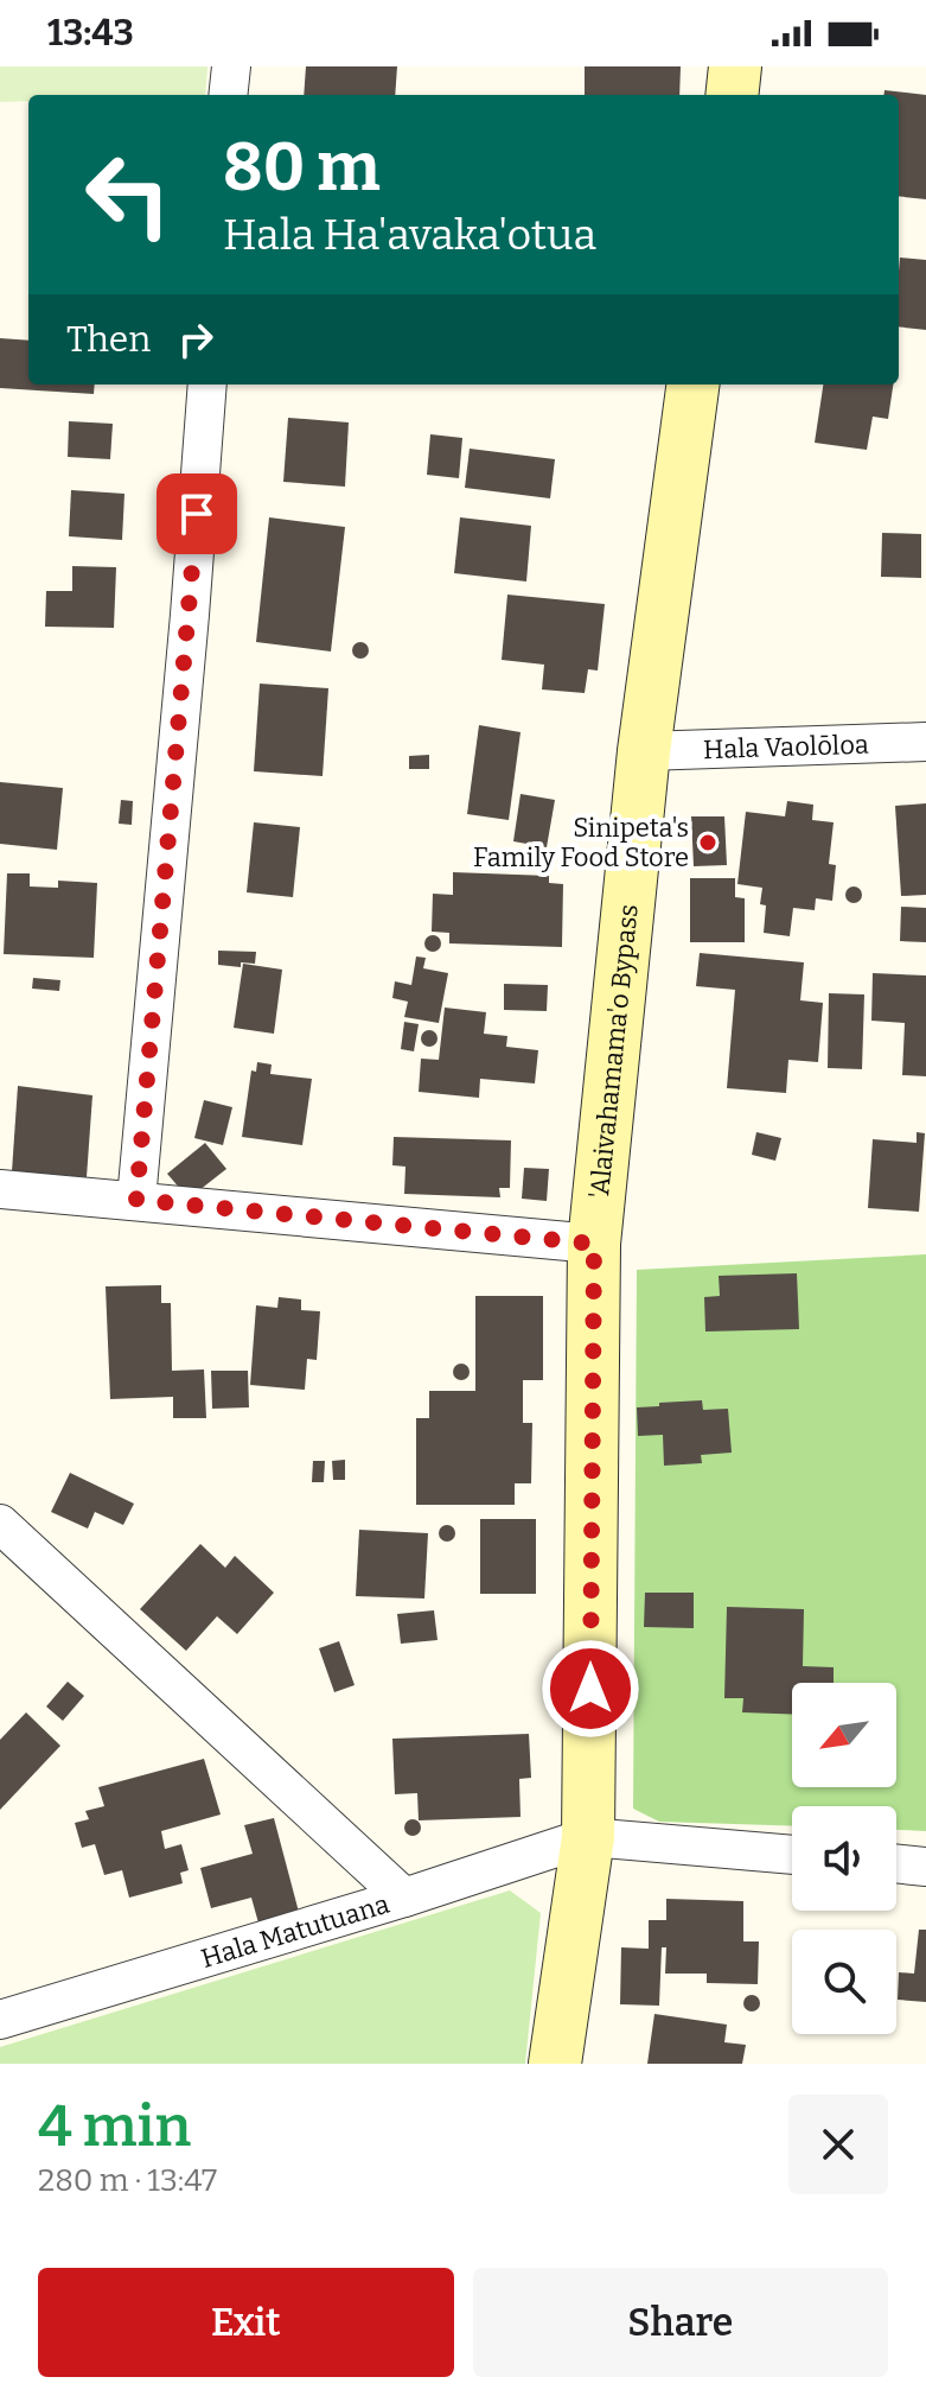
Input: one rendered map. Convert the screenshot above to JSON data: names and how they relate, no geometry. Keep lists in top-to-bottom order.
{
  "streets": {
    "main road": ["'Alaivahamama'o Bypass"],
    "street": ["Hala Vaolōloa", "Hala Matutuana"]
  },
  "crossings": [
    ["Hala Vaolōloa", "'Alaivahamama'o Bypass"],
    ["'Alaivahamama'o Bypass", "Hala Matutuana"]
  ],
  "places": ["Sinipeta's Family Food Store"],
  "north": "bottom left",
  "page": {
    "status": "13:43",
    "turn": ["80 m", "Hala Ha'avaka'otua"],
    "then": "Then",
    "heading": ["4 min", "280 m · 13:47"],
    "buttons": ["Exit", "Share"]
  }
}
